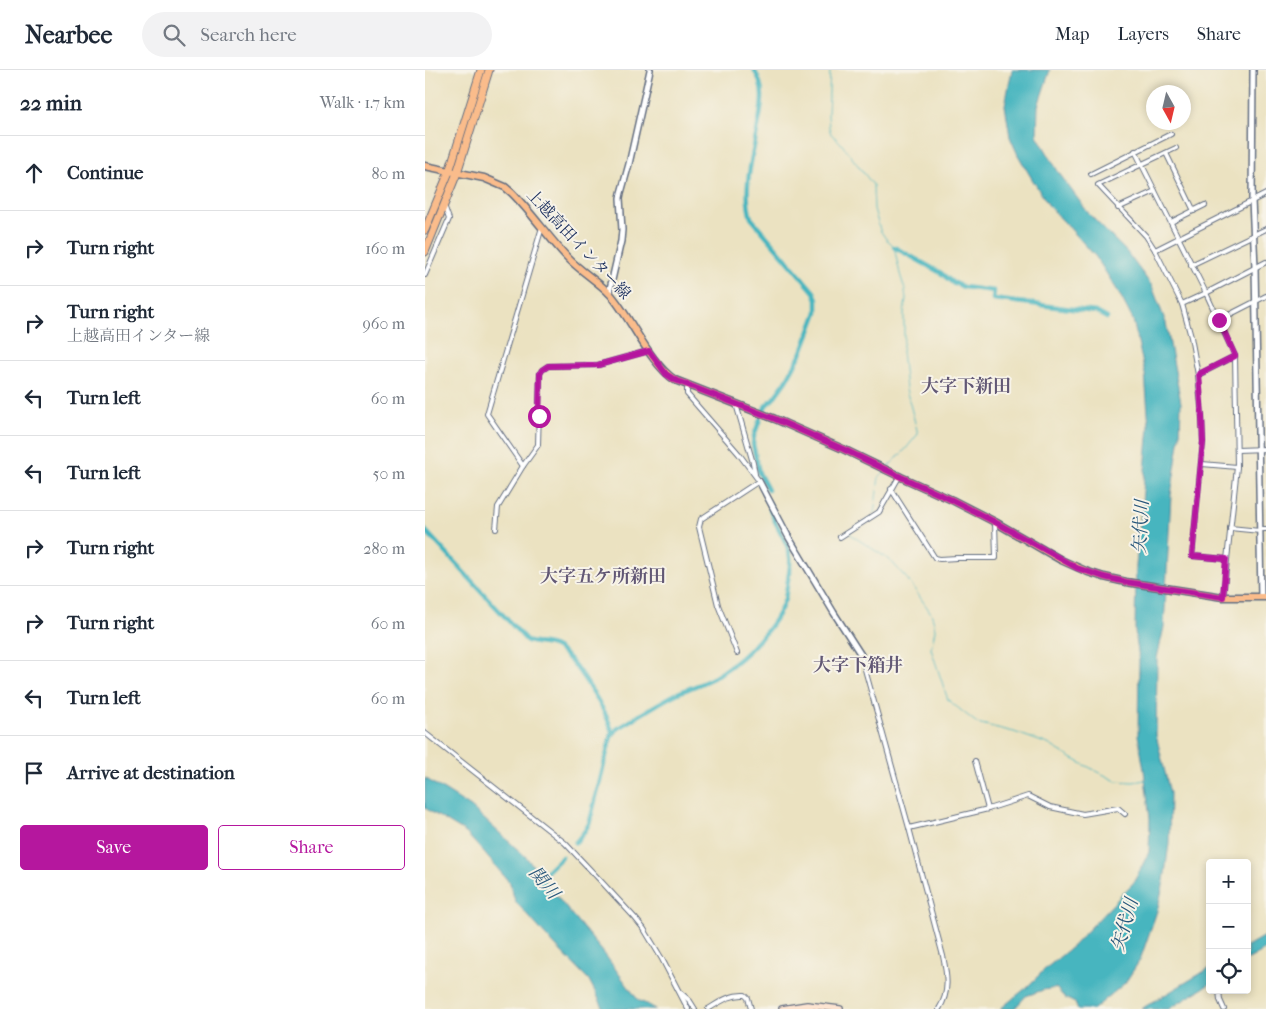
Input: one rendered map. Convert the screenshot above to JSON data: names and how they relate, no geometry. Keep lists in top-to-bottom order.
{
  "streets": {
    "main road": ["上越高田インター線"]
  },
  "districts": ["大字下新田", "大字五ケ所新田", "大字下箱井"],
  "water": ["矢代川", "関川"],
  "north": "bottom",
  "page": {
    "header": "Nearbee",
    "search": "Search here",
    "nav": ["Map", "Layers", "Share"],
    "heading": ["22 min", "Walk · 1.7 km"],
    "list": [
      ["Continue", "80 m"],
      ["Turn right", "160 m"],
      ["Turn right", "上越高田インター線", "960 m"],
      ["Turn left", "60 m"],
      ["Turn left", "50 m"],
      ["Turn right", "280 m"],
      ["Turn right", "60 m"],
      ["Turn left", "60 m"],
      "Arrive at destination"
    ],
    "buttons": ["Save", "Share"],
    "map_buttons": ["+", "−"]
  }
}
